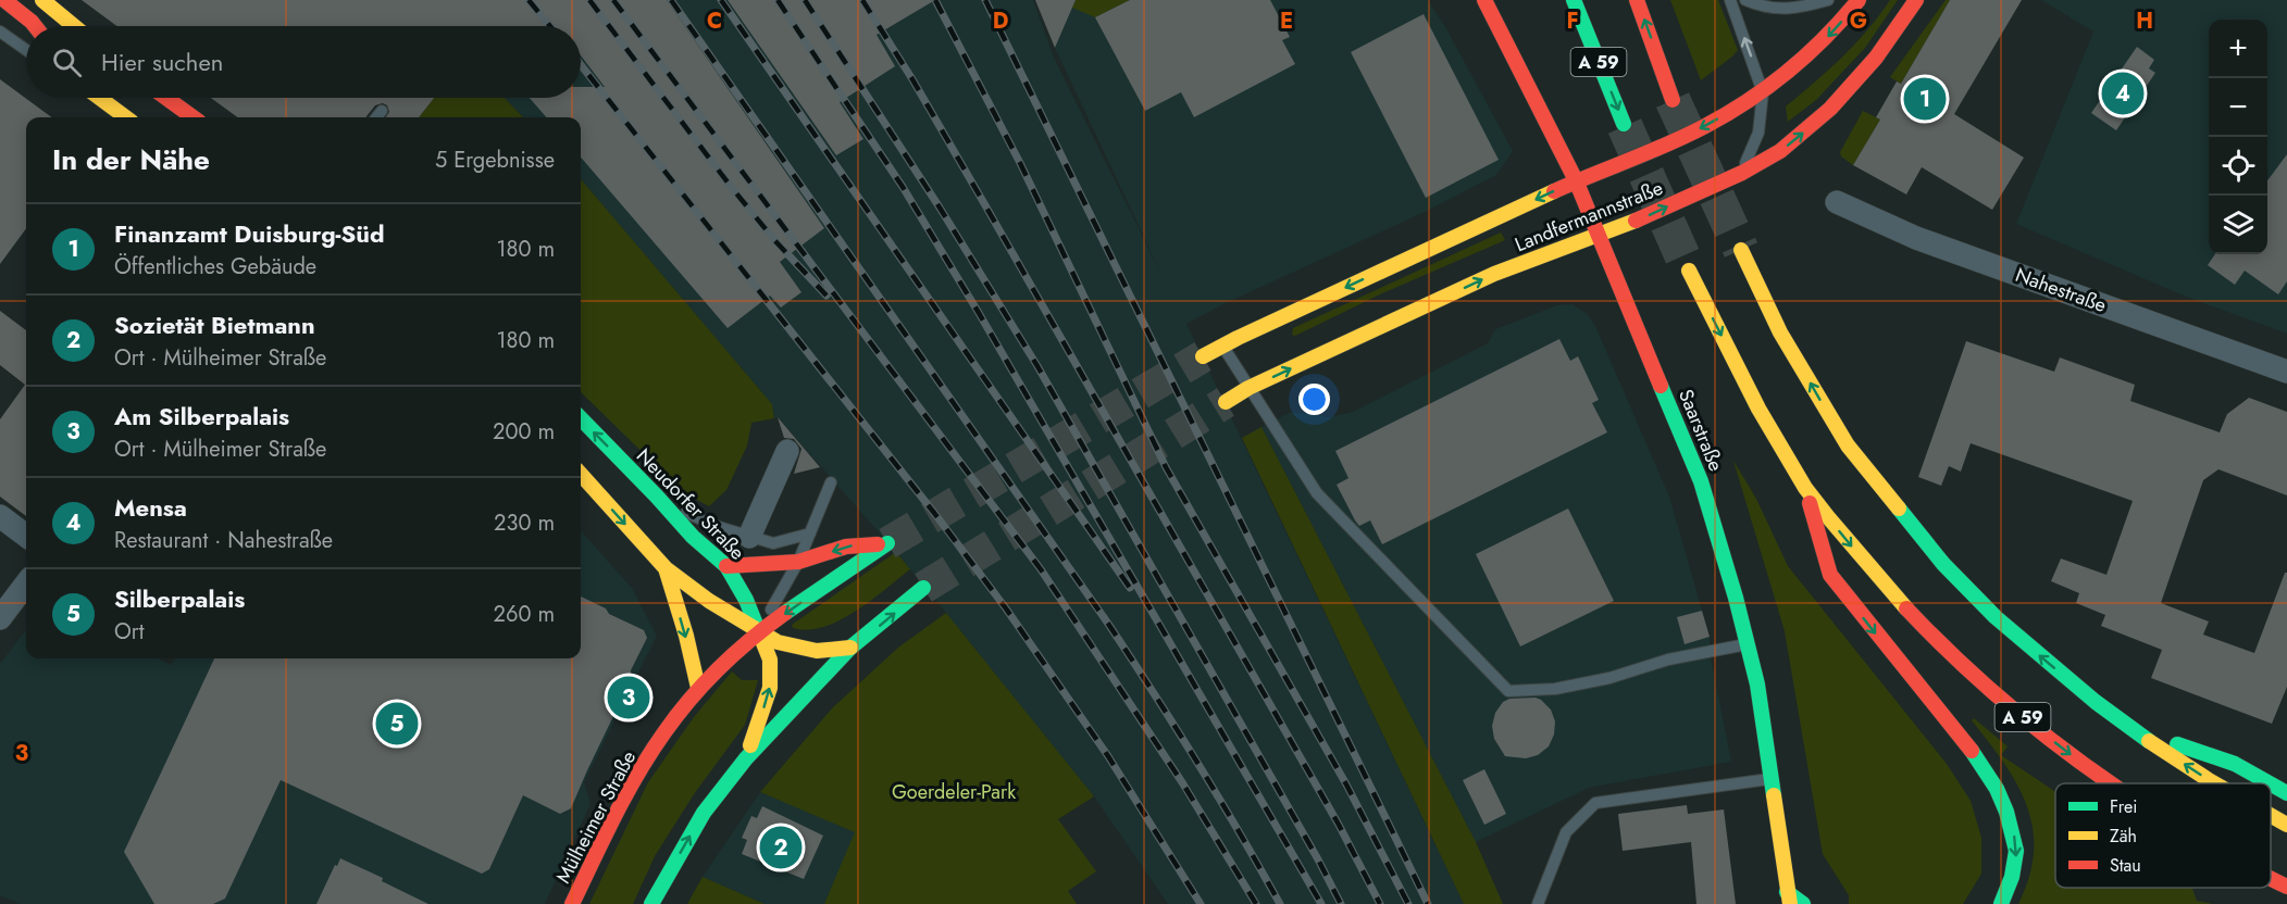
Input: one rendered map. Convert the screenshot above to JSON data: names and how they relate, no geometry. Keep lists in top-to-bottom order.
{
  "streets": {
    "main road": [
      "A 59",
      "Landfermannstraße",
      "Saarstraße",
      "Neudorfer Straße",
      "Mülheimer Straße"
    ],
    "street": ["Nahestraße"]
  },
  "crossings": [
    ["Landfermannstraße", "Saarstraße"],
    ["Neudorfer Straße", "Mülheimer Straße"]
  ],
  "parks": ["Goerdeler-Park"],
  "legend": ["Frei", "Zäh", "Stau"],
  "page": {
    "map_buttons": ["+", "−"],
    "search": "Hier suchen",
    "pins": [
      "4",
      "1",
      "3",
      "5",
      "2"
    ],
    "heading": ["In der Nähe", "5 Ergebnisse"],
    "list": [
      {
        "mark": "1",
        "name": "Finanzamt Duisburg-Süd",
        "note": "Öffentliches Gebäude",
        "value": "180 m"
      },
      {
        "mark": "2",
        "name": "Sozietät Bietmann",
        "note": "Ort · Mülheimer Straße",
        "value": "180 m"
      },
      {
        "mark": "3",
        "name": "Am Silberpalais",
        "note": "Ort · Mülheimer Straße",
        "value": "200 m"
      },
      {
        "mark": "4",
        "name": "Mensa",
        "note": "Restaurant · Nahestraße",
        "value": "230 m"
      },
      {
        "mark": "5",
        "name": "Silberpalais",
        "note": "Ort",
        "value": "260 m"
      }
    ]
  },
  "grid": {
    "columns": [
      "C",
      "D",
      "E",
      "F",
      "G",
      "H"
    ],
    "rows": ["3"]
  }
}
